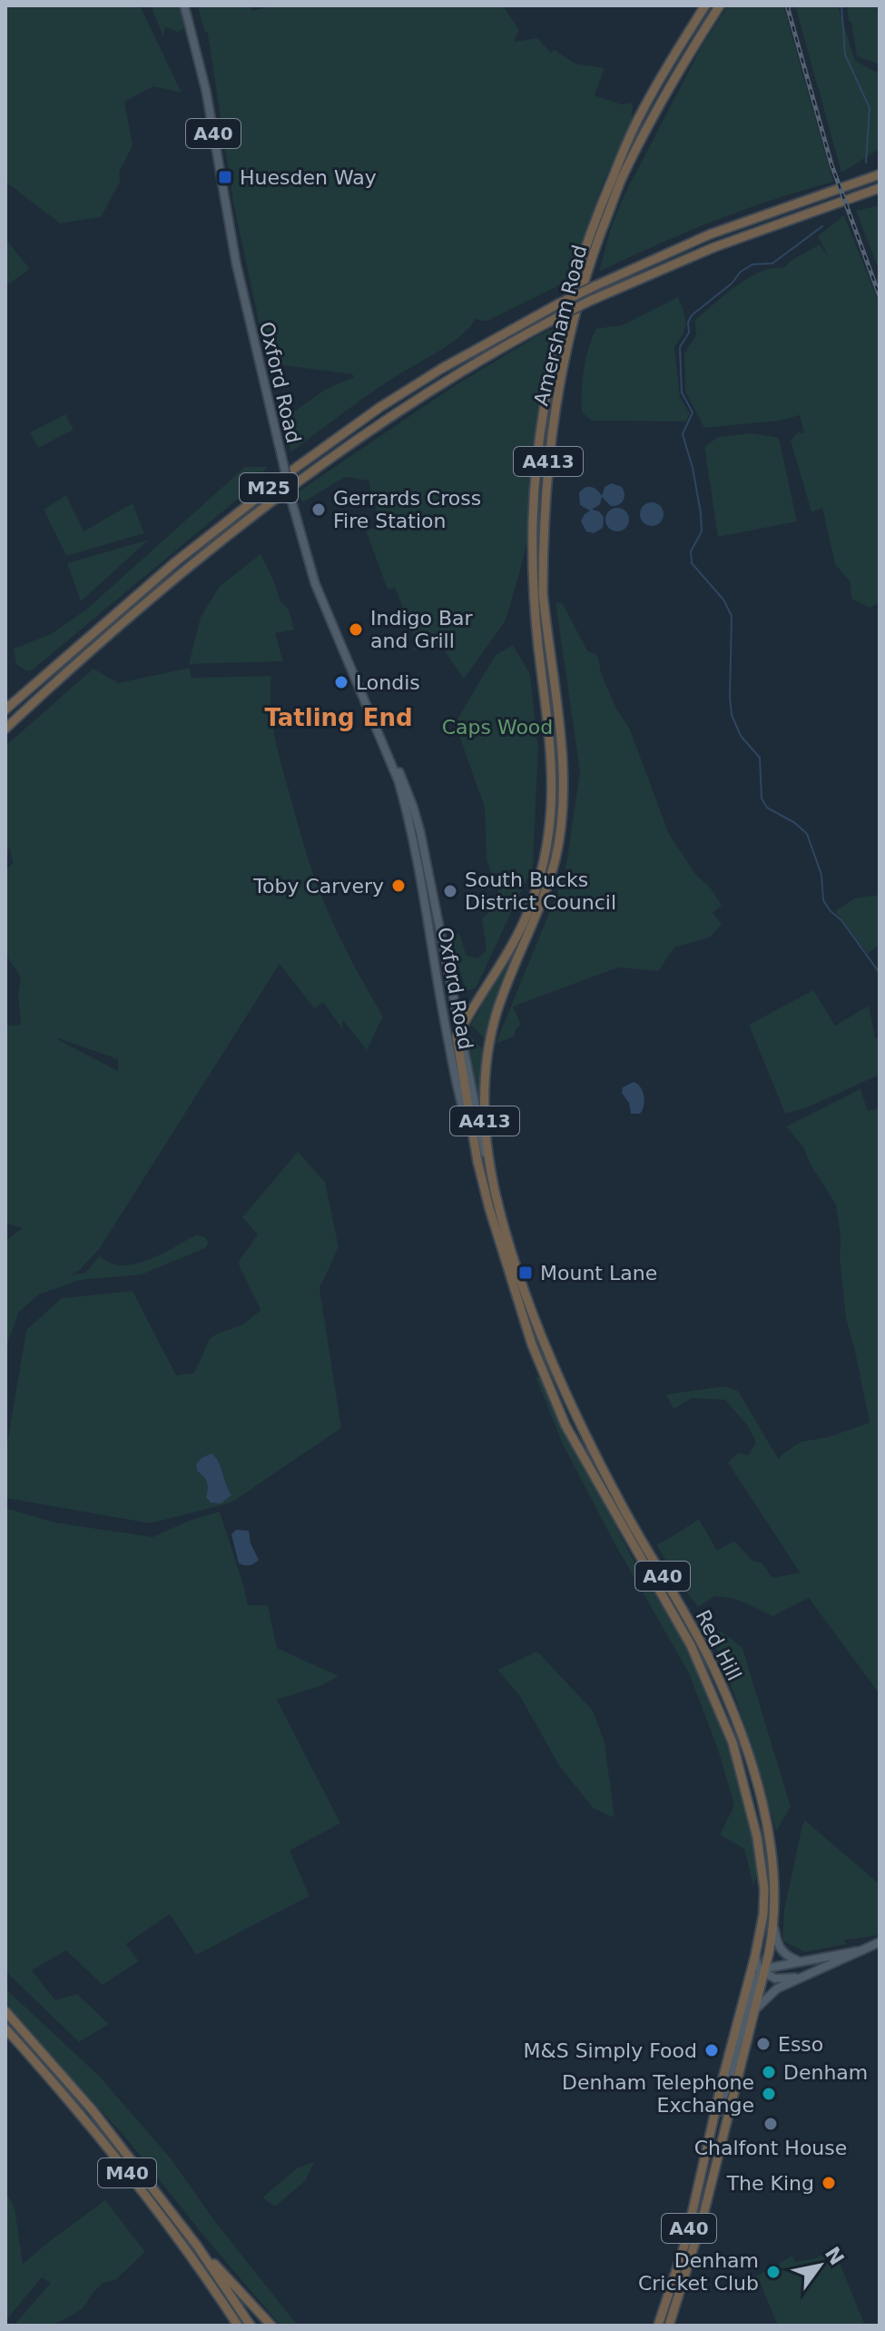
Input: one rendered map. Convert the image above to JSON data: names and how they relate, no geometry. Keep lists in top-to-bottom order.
{
  "streets": {
    "highway": [
      "A40",
      "Amersham Road",
      "A413",
      "M25",
      "Red Hill",
      "M40"
    ],
    "main road": ["Oxford Road"]
  },
  "crossings": [
    ["A40", "Amersham Road"],
    ["A40", "Oxford Road"],
    ["A40", "A413"],
    ["A40", "Red Hill"],
    ["Amersham Road", "Red Hill"],
    ["Oxford Road", "A413"],
    ["Oxford Road", "Red Hill"],
    ["A413", "Red Hill"]
  ],
  "districts": ["Tatling End"],
  "parks": ["Caps Wood"],
  "places": {
    "transit": ["Huesden Way", "Mount Lane"],
    "other": [
      "Gerrards Cross Fire Station",
      "Indigo Bar and Grill",
      "Londis",
      "Toby Carvery",
      "South Bucks District Council",
      "Esso",
      "M&S Simply Food",
      "Denham",
      "Denham Telephone Exchange",
      "Chalfont House",
      "The King",
      "Denham Cricket Club"
    ]
  },
  "north": "top right"
}
